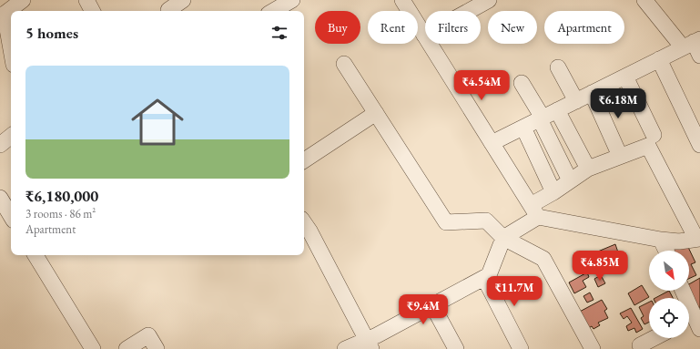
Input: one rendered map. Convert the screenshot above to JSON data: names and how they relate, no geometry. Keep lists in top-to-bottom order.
{
  "north": "bottom right",
  "page": {
    "chip": [
      "Buy",
      "Rent",
      "Filters",
      "New",
      "Apartment"
    ],
    "heading": "5 homes",
    "list": [
      {
        "name": "₹6,180,000",
        "note": "3 rooms · 86 m² · Apartment"
      }
    ],
    "price": [
      "₹4.54M",
      "₹6.18M",
      "₹4.85M",
      "₹11.7M",
      "₹9.4M"
    ]
  }
}
